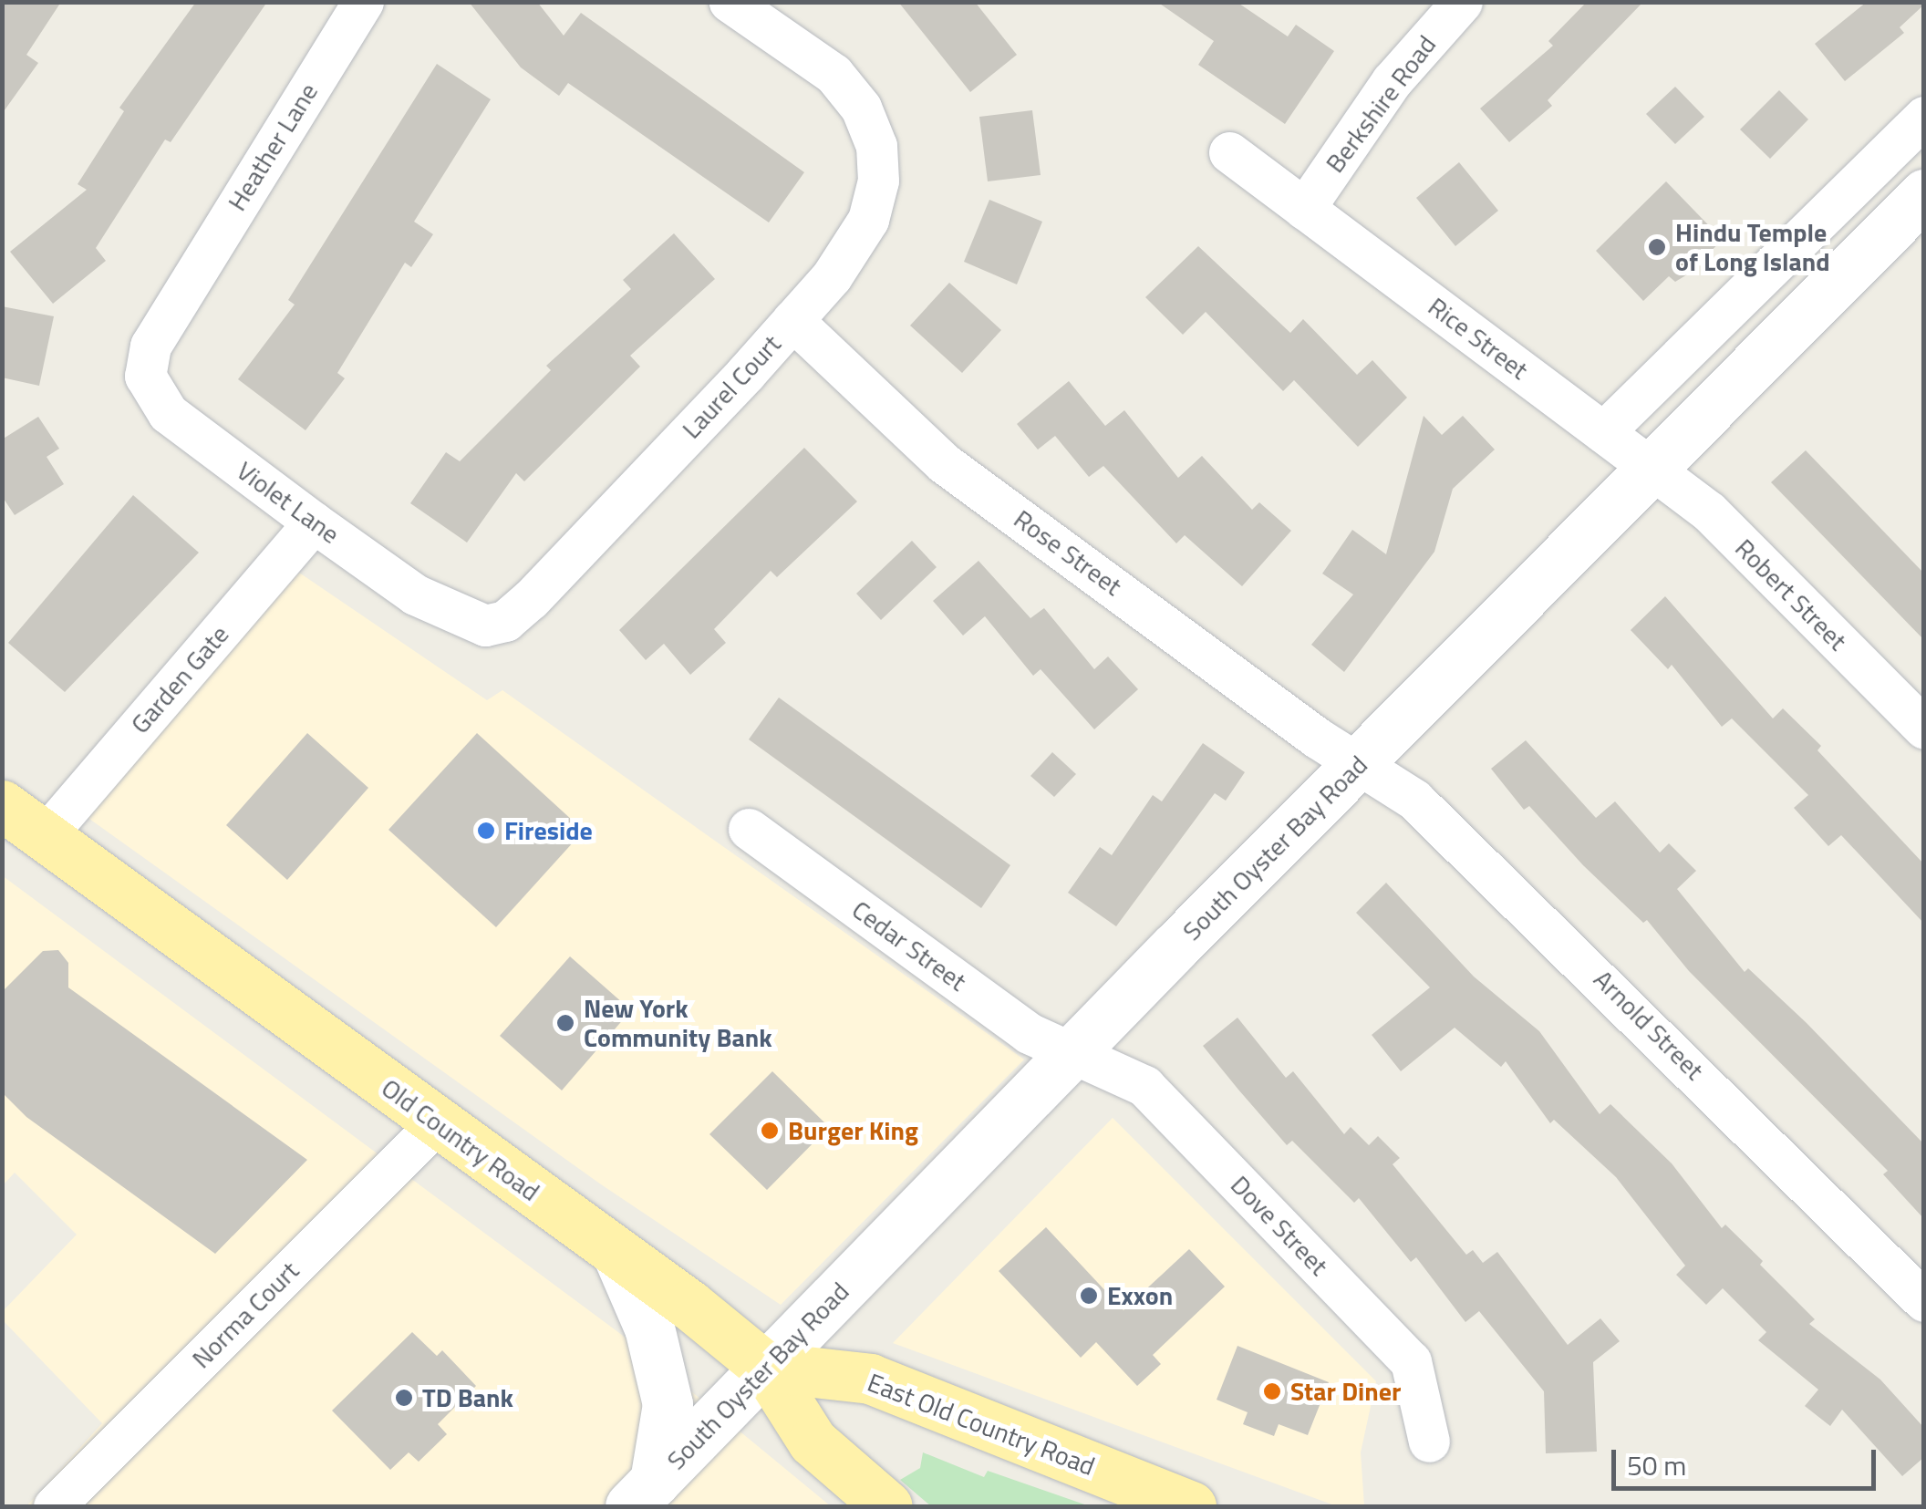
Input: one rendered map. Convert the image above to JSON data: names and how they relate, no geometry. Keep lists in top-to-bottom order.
{
  "streets": {
    "main road": ["South Oyster Bay Road", "Old Country Road", "East Old Country Road"],
    "street": [
      "Berkshire Road",
      "Heather Lane",
      "Rice Street",
      "Laurel Court",
      "Violet Lane",
      "Rose Street",
      "Robert Street",
      "Garden Gate",
      "Cedar Street",
      "Arnold Street",
      "Dove Street",
      "Norma Court"
    ]
  },
  "crossings": [
    ["Berkshire Road", "Rice Street"],
    ["Heather Lane", "Violet Lane"],
    ["Rice Street", "Robert Street"],
    ["Rice Street", "South Oyster Bay Road"],
    ["Laurel Court", "Violet Lane"],
    ["Laurel Court", "Rose Street"],
    ["Violet Lane", "Garden Gate"],
    ["Rose Street", "South Oyster Bay Road"],
    ["Rose Street", "Arnold Street"],
    ["Robert Street", "South Oyster Bay Road"],
    ["Garden Gate", "Old Country Road"],
    ["South Oyster Bay Road", "Cedar Street"],
    ["South Oyster Bay Road", "Arnold Street"],
    ["South Oyster Bay Road", "Old Country Road"],
    ["South Oyster Bay Road", "Dove Street"],
    ["South Oyster Bay Road", "East Old Country Road"],
    ["Cedar Street", "Dove Street"],
    ["Old Country Road", "Norma Court"],
    ["Old Country Road", "East Old Country Road"]
  ],
  "places": [
    "Hindu Temple of Long Island",
    "Fireside",
    "New York Community Bank",
    "Burger King",
    "Exxon",
    "Star Diner",
    "TD Bank"
  ],
  "scale_bar": "50 m"
}
